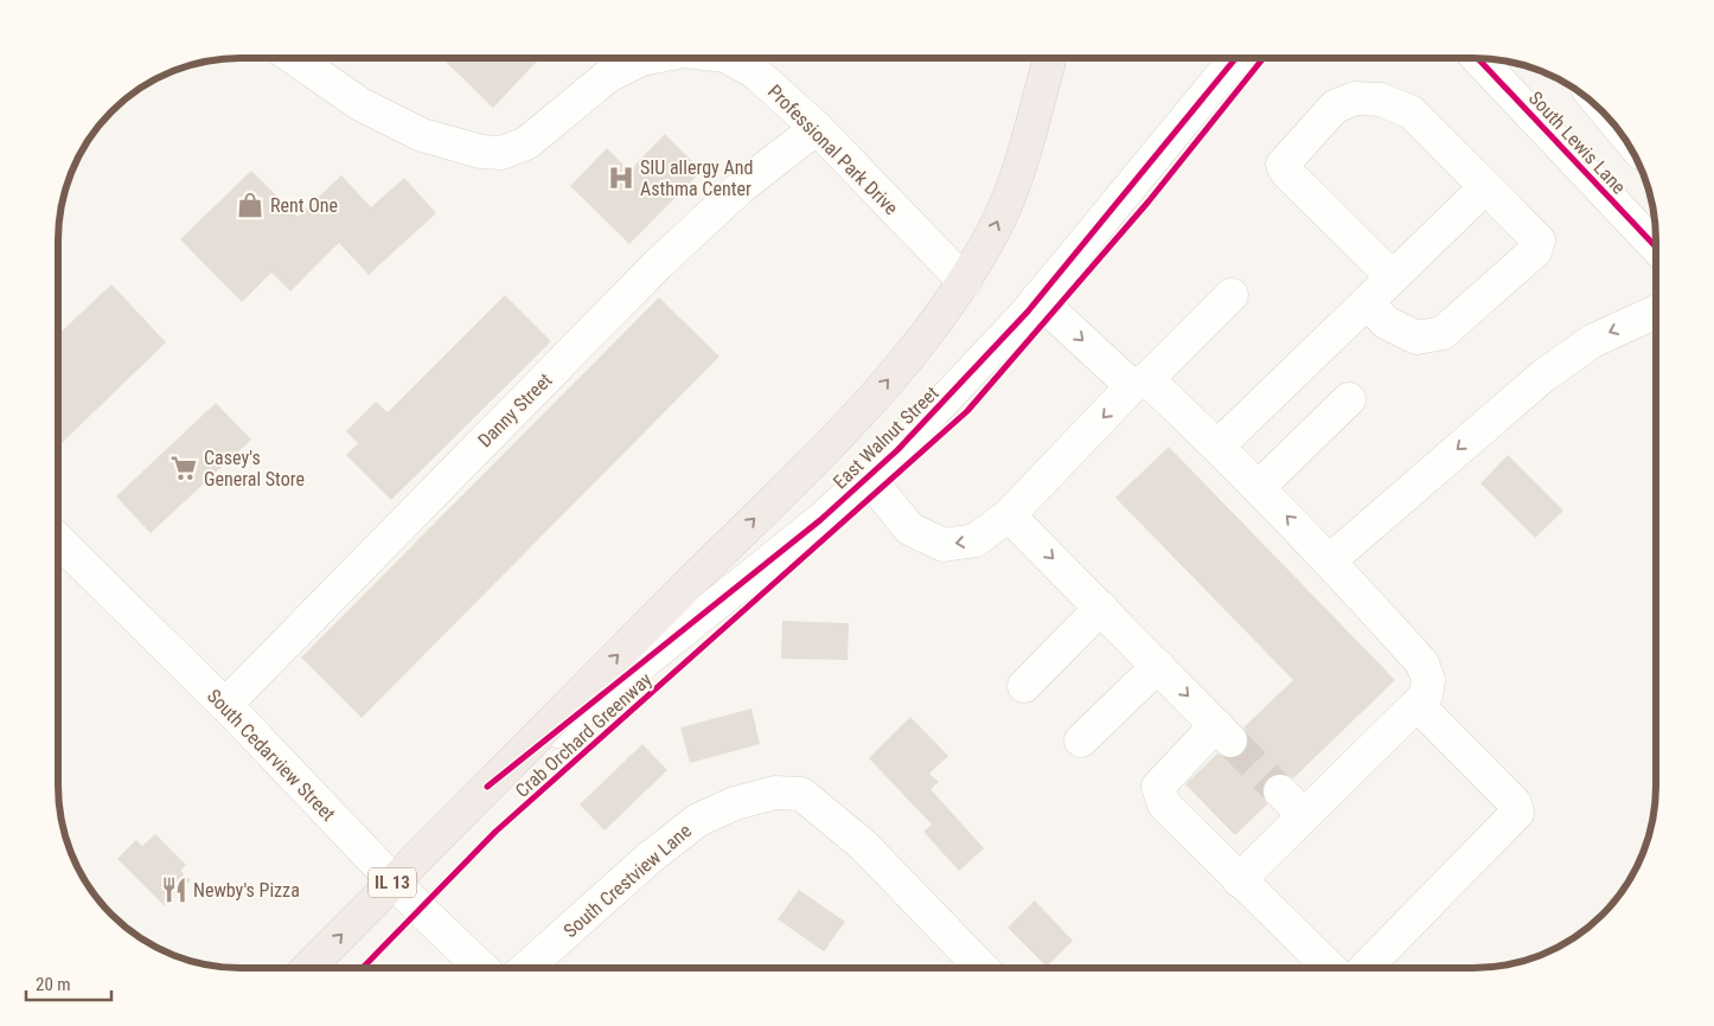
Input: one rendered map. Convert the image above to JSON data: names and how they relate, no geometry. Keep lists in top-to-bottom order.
{
  "streets": {
    "highway": ["East Walnut Street", "IL 13"],
    "street": [
      "South Lewis Lane",
      "Professional Park Drive",
      "Danny Street",
      "South Cedarview Street",
      "South Crestview Lane"
    ],
    "cycle path": ["Crab Orchard Greenway"]
  },
  "crossings": [
    ["Professional Park Drive", "Danny Street"],
    ["Professional Park Drive", "East Walnut Street"],
    ["Danny Street", "South Cedarview Street"],
    ["East Walnut Street", "South Cedarview Street"]
  ],
  "one_way": ["East Walnut Street"],
  "places": {
    "hospital": ["SIU allergy And Asthma Center"],
    "shop": ["Rent One"],
    "supermarket": ["Casey's General Store"],
    "restaurant": ["Newby's Pizza"]
  },
  "scale_bar": "20 m"
}
